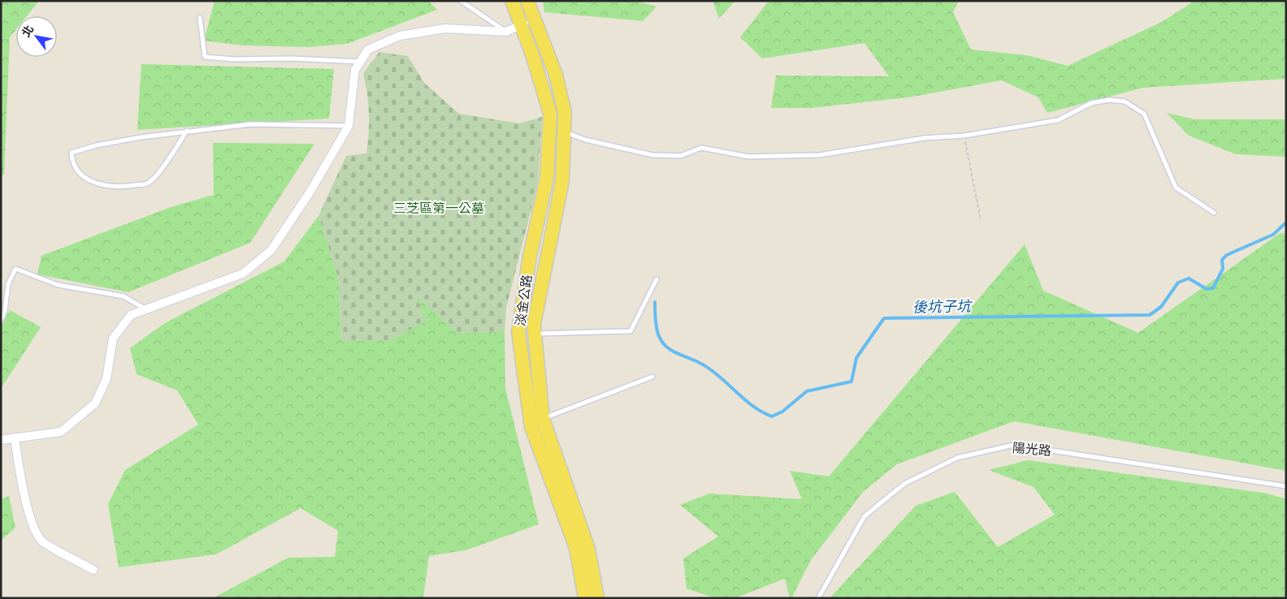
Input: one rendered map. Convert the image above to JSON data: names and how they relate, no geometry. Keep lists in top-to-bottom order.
{
  "streets": {
    "main road": ["淡金公路"],
    "lane": ["陽光路"]
  },
  "water": ["後坑子坑"],
  "parks": ["三芝區第一公墓"],
  "north": "top left"
}
